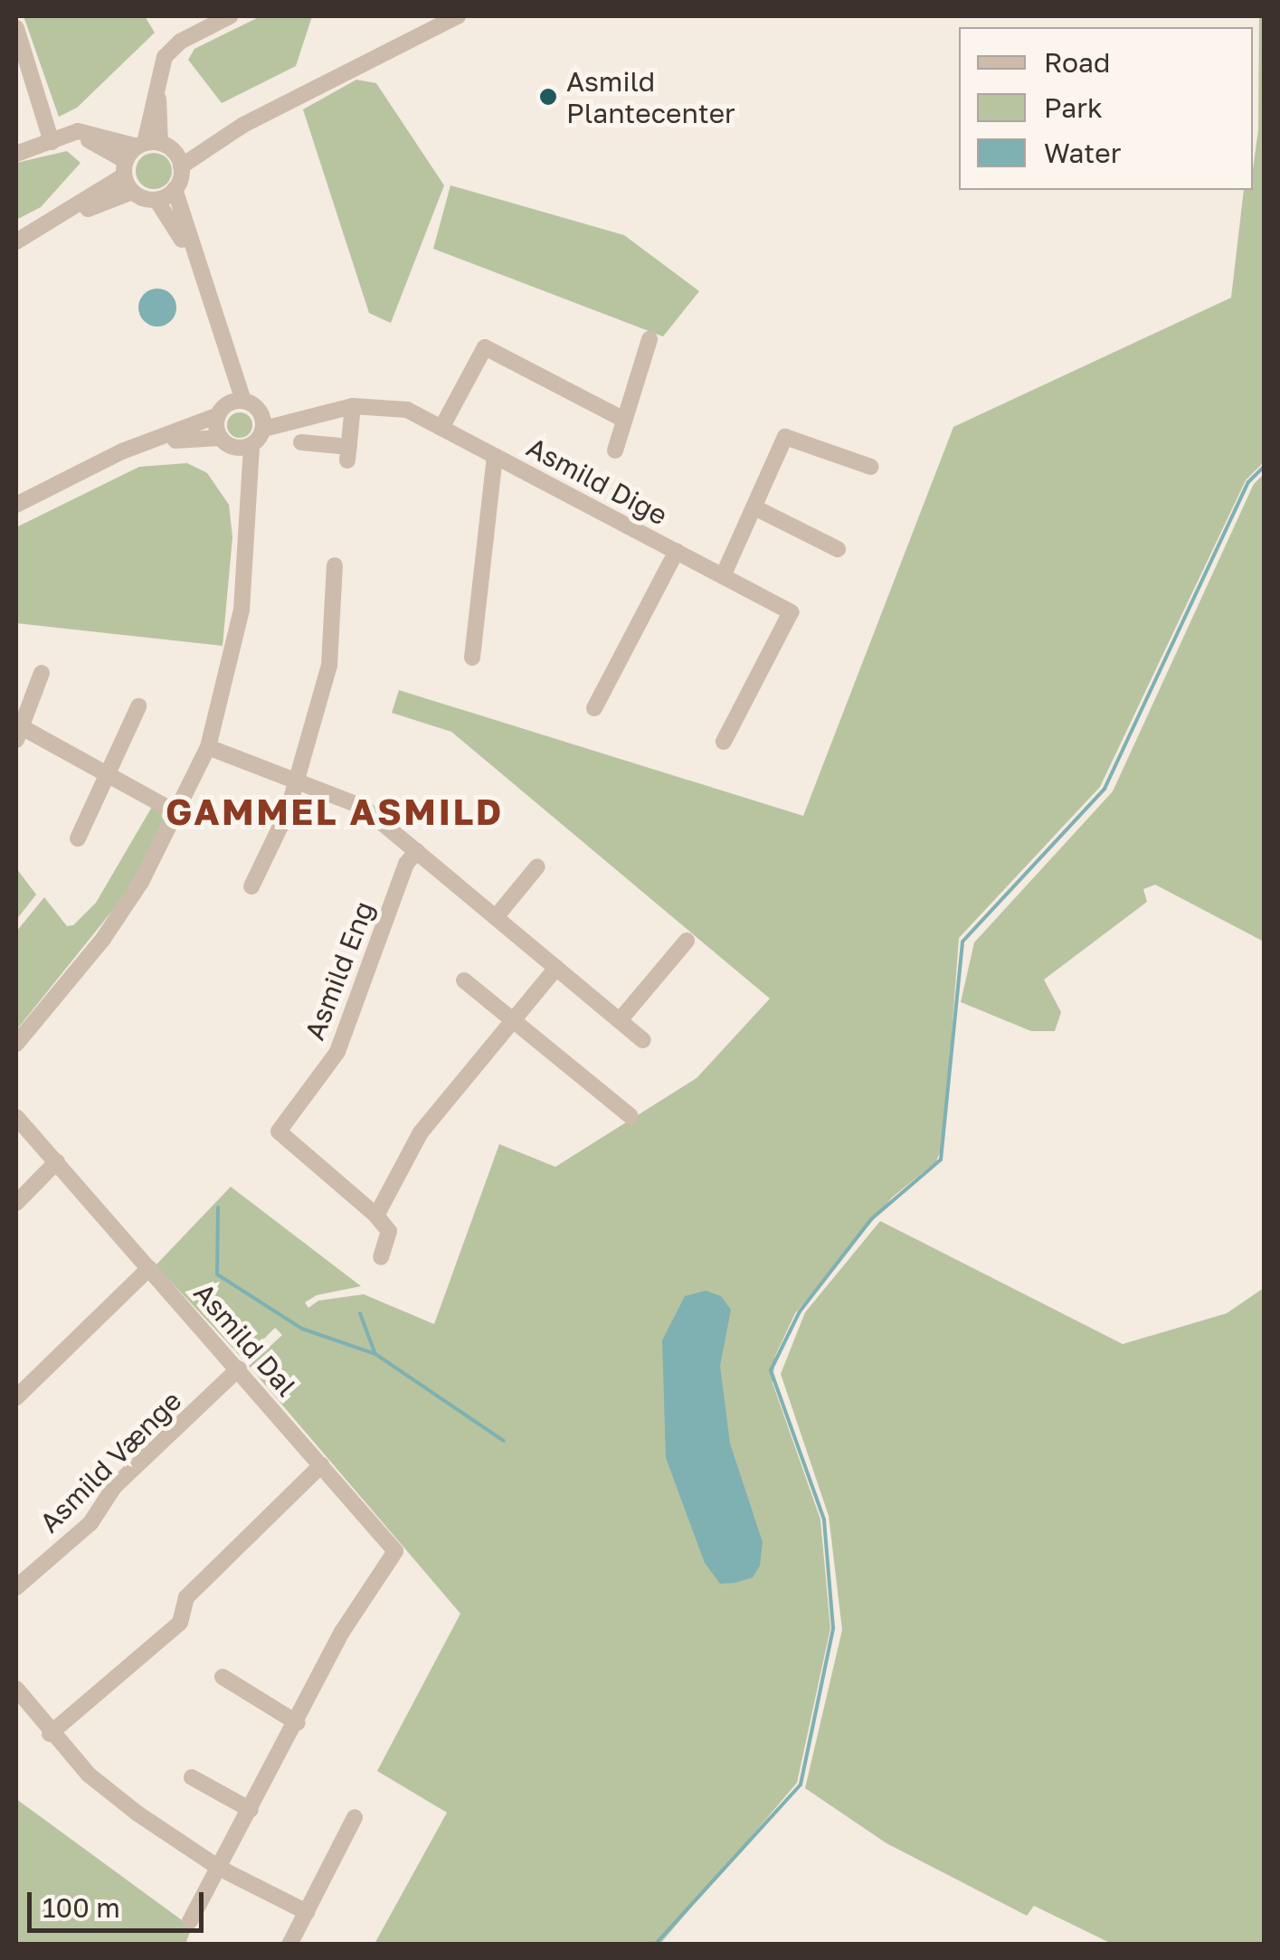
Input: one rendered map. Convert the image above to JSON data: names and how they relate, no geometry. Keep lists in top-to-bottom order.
{
  "streets": {
    "street": [
      "Asmild Dige",
      "Asmild Eng",
      "Asmild Dal",
      "Asmild Vænge"
    ]
  },
  "crossings": [
    ["Asmild Dal", "Asmild Vænge"]
  ],
  "districts": ["GAMMEL ASMILD"],
  "places": ["Asmild Plantecenter"],
  "legend": ["Road", "Park", "Water"],
  "scale_bar": "100 m"
}
